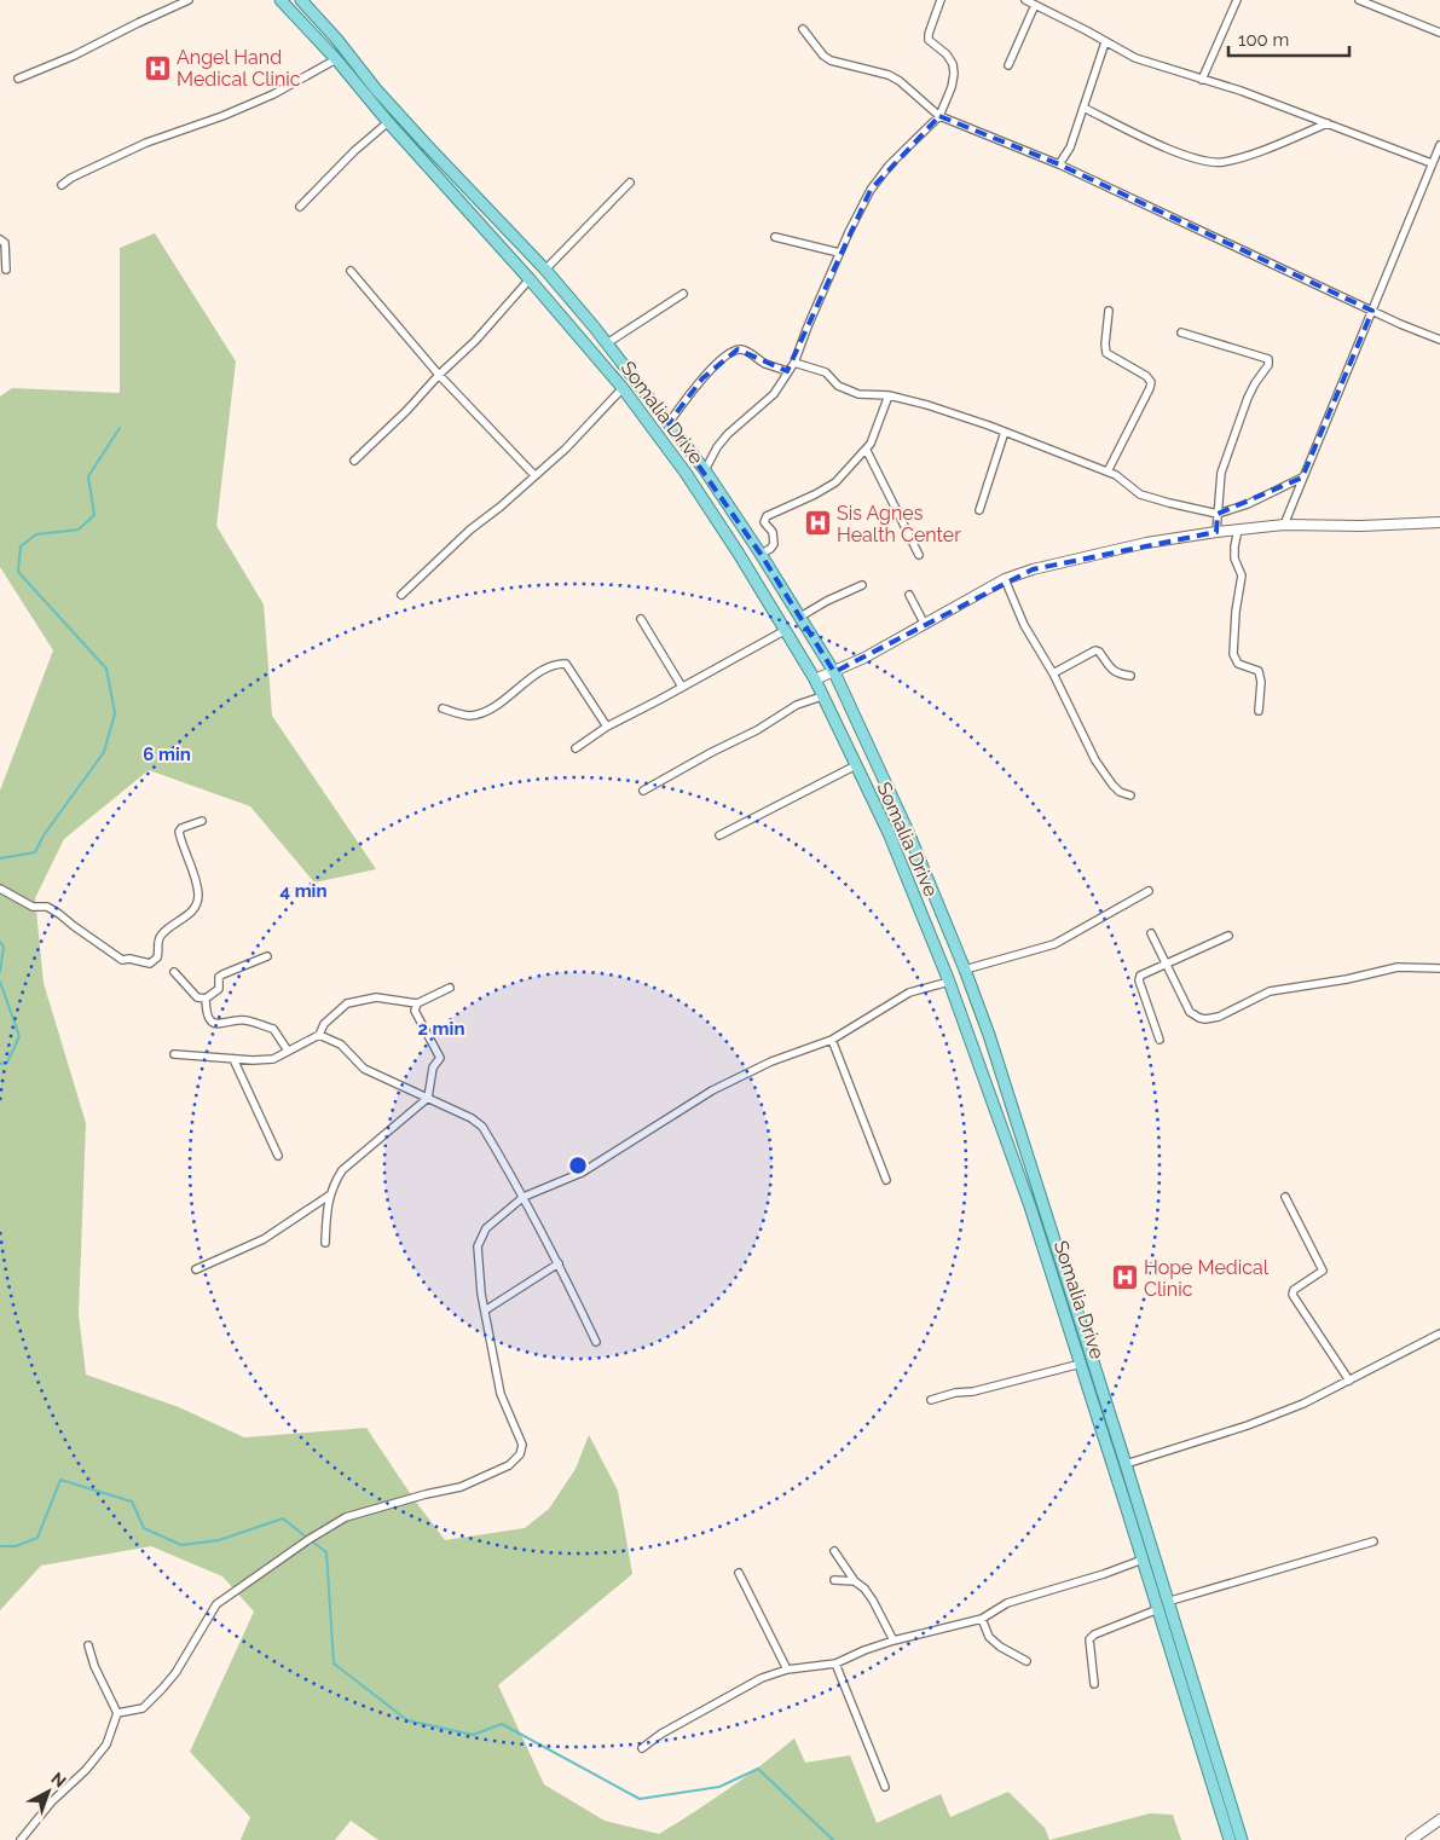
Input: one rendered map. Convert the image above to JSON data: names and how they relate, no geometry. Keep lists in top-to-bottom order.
{
  "streets": {
    "main road": ["Somalia Drive"]
  },
  "places": {
    "hospital": ["Angel Hand Medical Clinic", "Sis Agnes Health Center", "Hope Medical Clinic"]
  },
  "scale_bar": "100 m",
  "north": "top right",
  "rings": ["6 min", "4 min", "2 min"]
}
